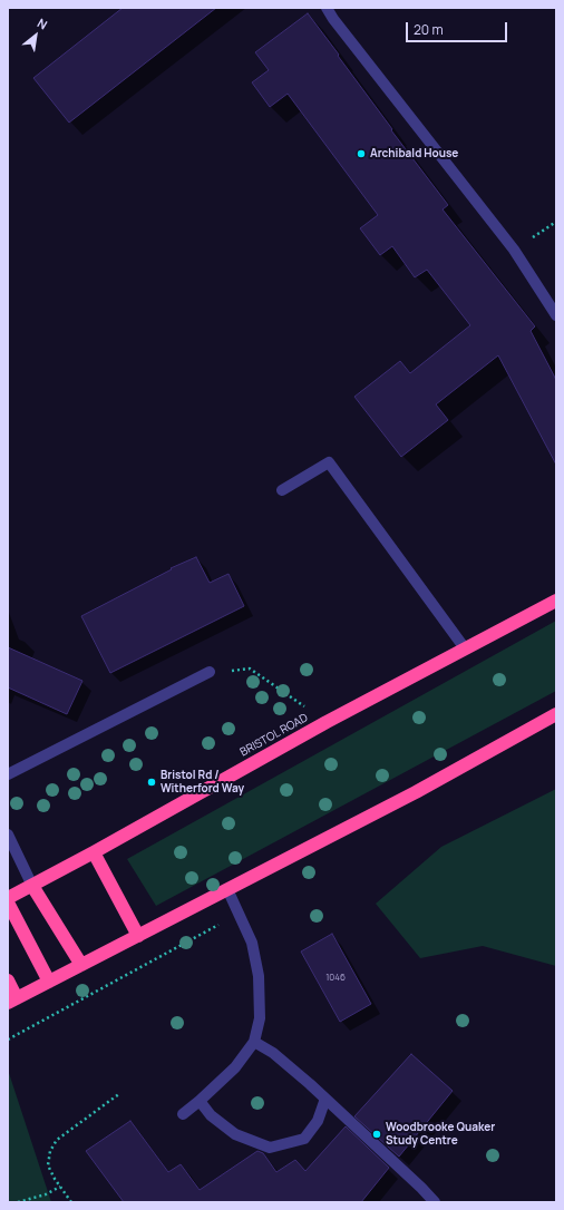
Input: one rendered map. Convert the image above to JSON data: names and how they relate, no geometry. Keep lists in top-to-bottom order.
{
  "streets": {
    "highway": ["BRISTOL ROAD"]
  },
  "places": ["Archibald House", "Bristol Rd / Witherford Way", "Woodbrooke Quaker Study Centre"],
  "house_numbers": ["1046"],
  "scale_bar": "20 m",
  "north": "top right"
}
